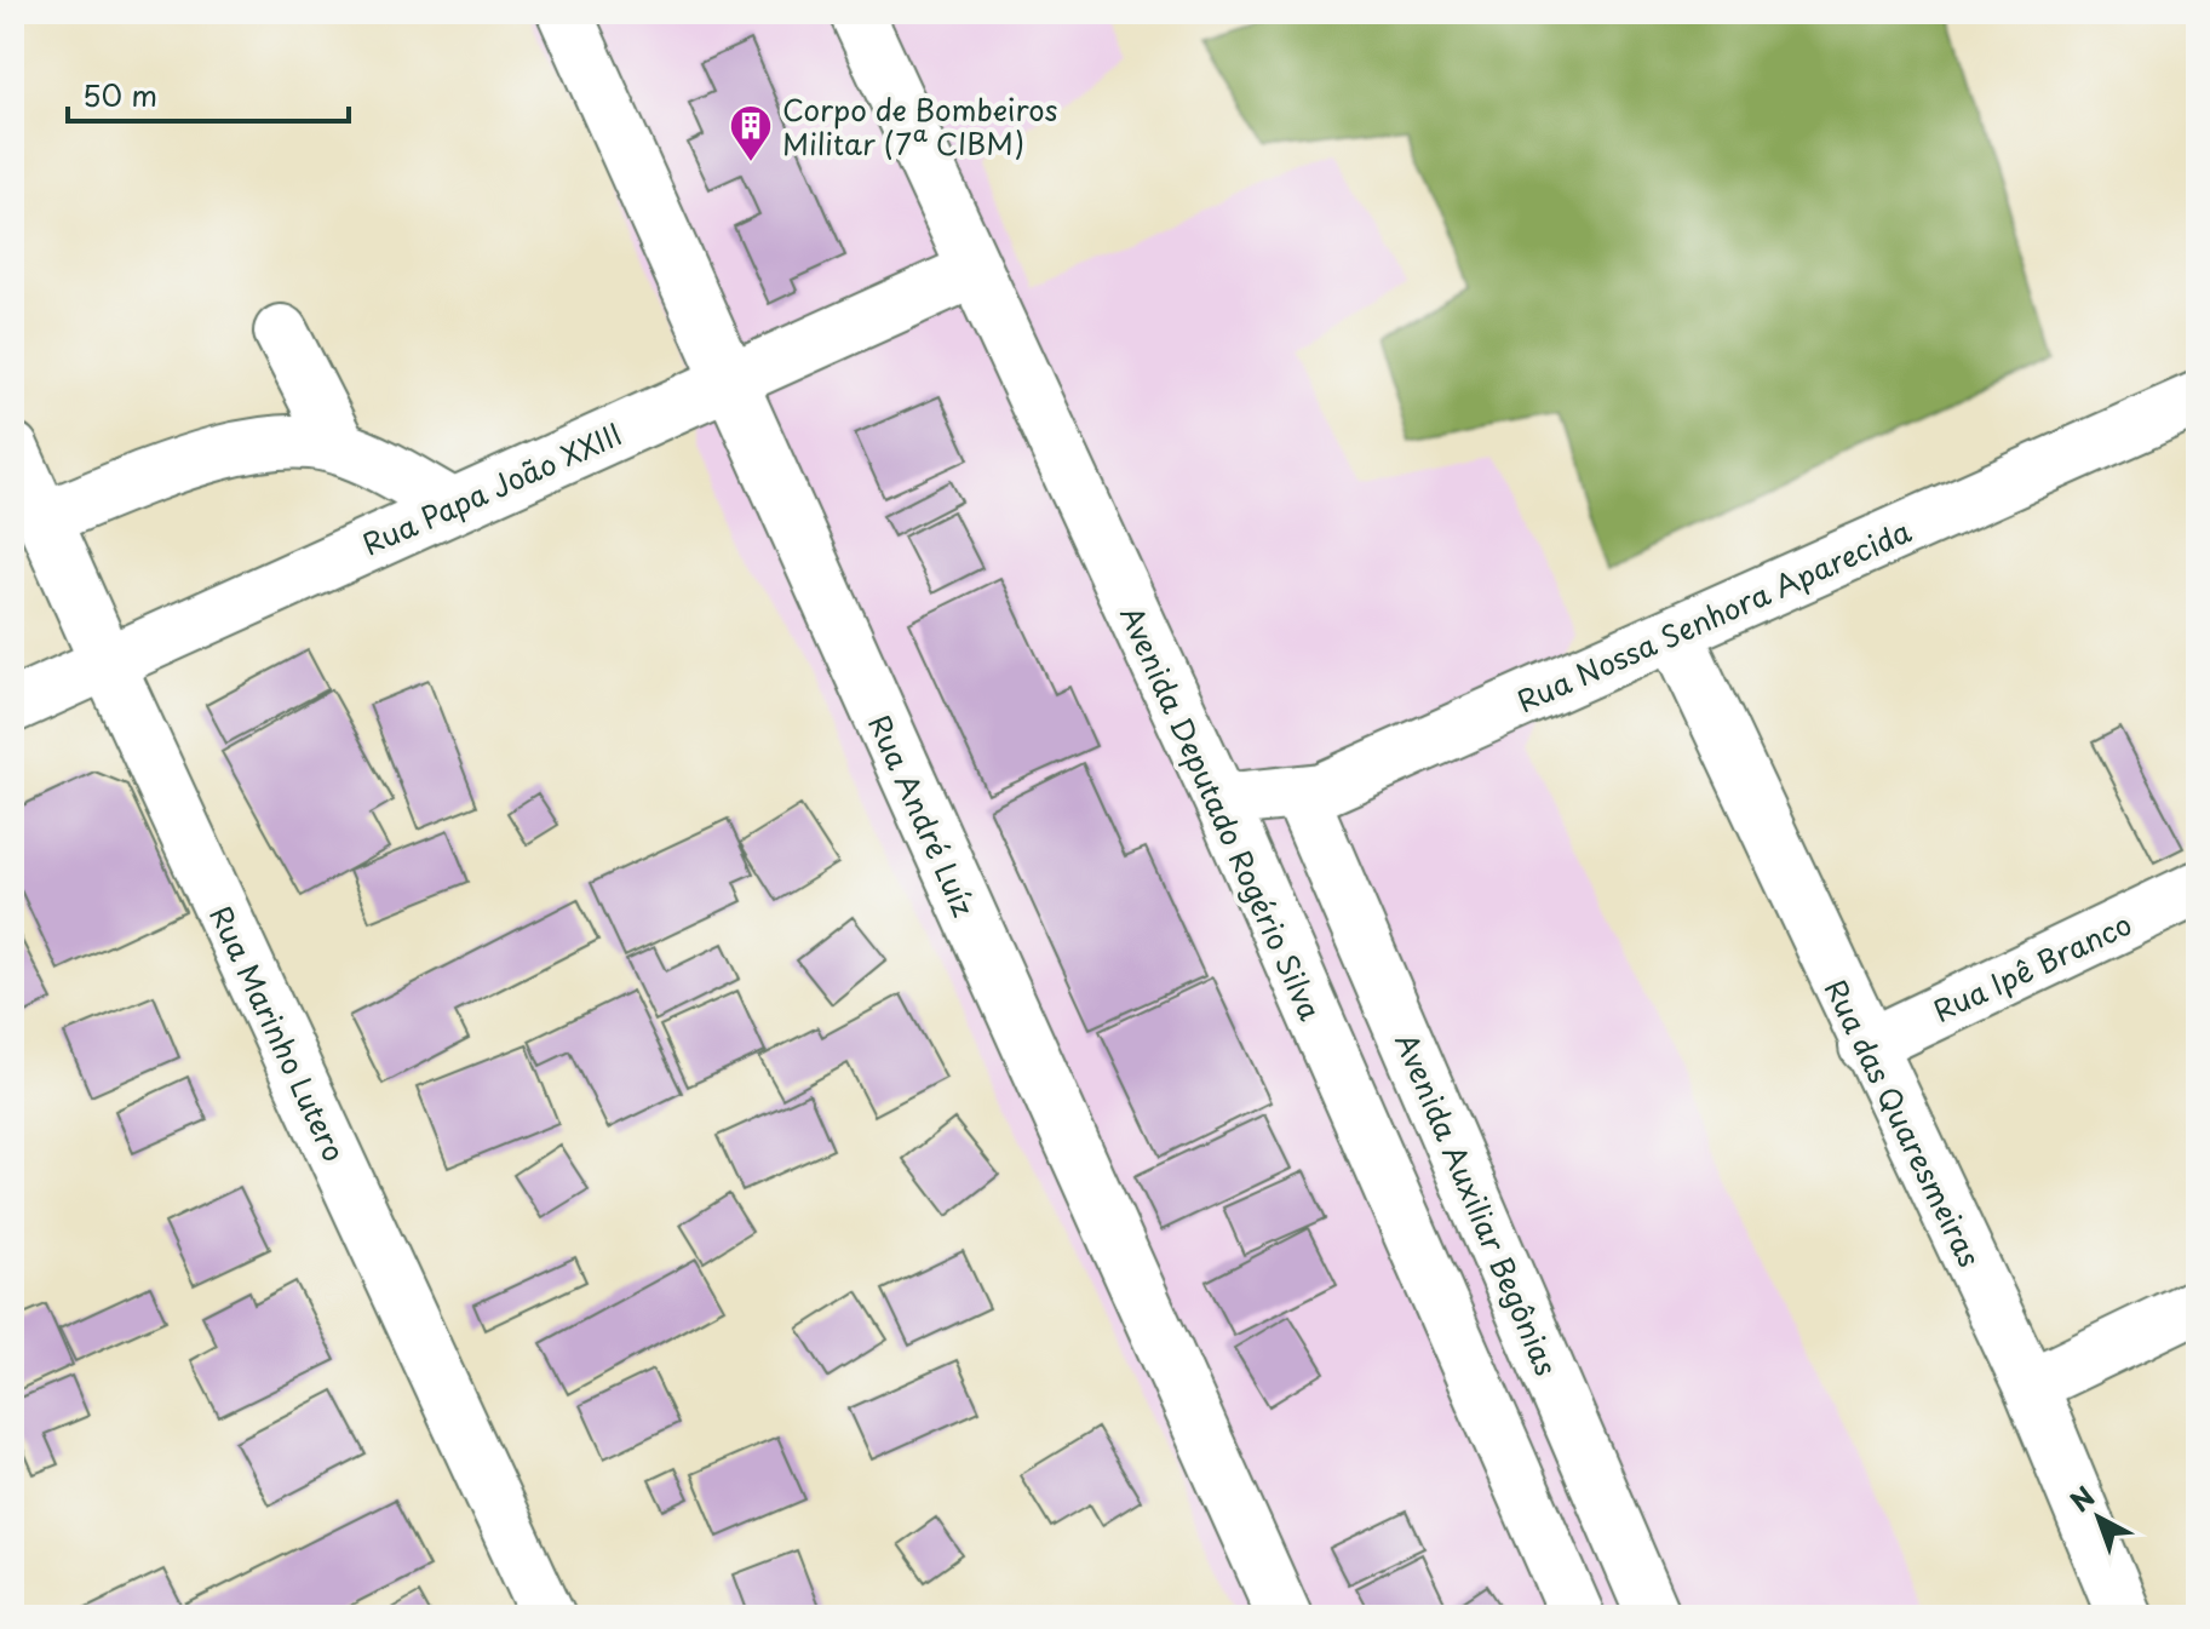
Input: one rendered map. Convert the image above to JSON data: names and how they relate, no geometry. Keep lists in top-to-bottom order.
{
  "streets": {
    "street": [
      "Rua Papa João XXIII",
      "Rua Nossa Senhora Aparecida",
      "Avenida Deputado Rogério Silva",
      "Rua André Luíz",
      "Rua Ipê Branco",
      "Rua Marinho Lutero",
      "Rua das Quaresmeiras",
      "Avenida Auxiliar Begônias"
    ]
  },
  "crossings": [
    ["Rua Papa João XXIII", "Avenida Deputado Rogério Silva"],
    ["Rua Papa João XXIII", "Rua André Luíz"],
    ["Rua Papa João XXIII", "Rua Marinho Lutero"],
    ["Rua Nossa Senhora Aparecida", "Avenida Deputado Rogério Silva"],
    ["Rua Nossa Senhora Aparecida", "Rua das Quaresmeiras"],
    ["Rua Nossa Senhora Aparecida", "Avenida Auxiliar Begônias"],
    ["Rua Ipê Branco", "Rua das Quaresmeiras"]
  ],
  "places": {
    "building": ["Corpo de Bombeiros Militar (7ª CIBM)"]
  },
  "scale_bar": "50 m",
  "north": "top left"
}
